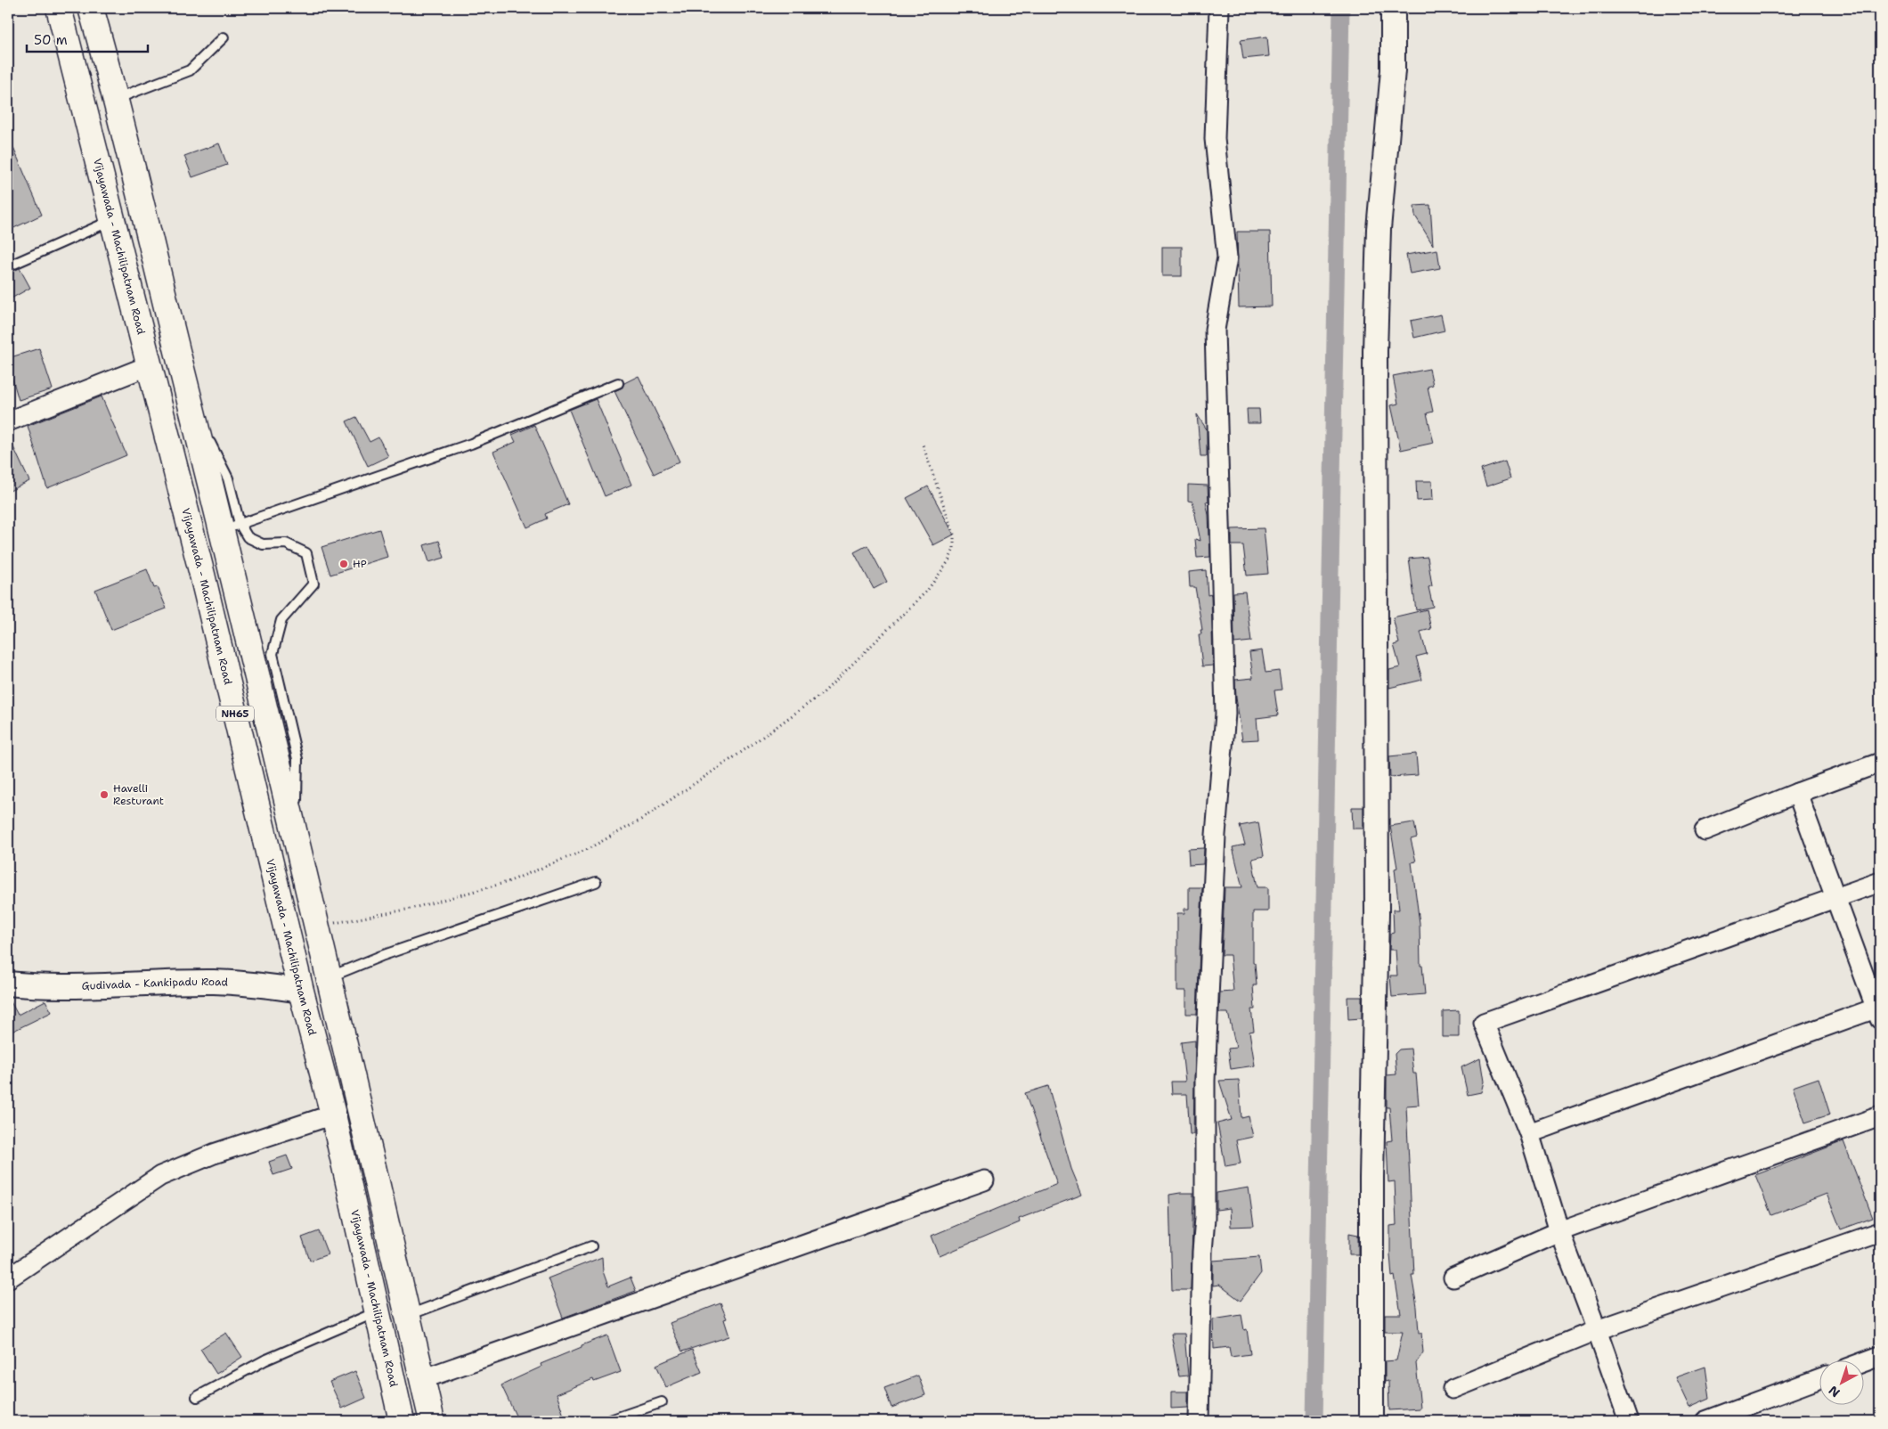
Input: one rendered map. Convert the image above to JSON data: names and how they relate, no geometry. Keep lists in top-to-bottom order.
{
  "streets": {
    "highway": ["Vijayawada - Machilipatnam Road", "NH65"],
    "street": ["Gudivada - Kankipadu Road"]
  },
  "crossings": [
    ["Vijayawada - Machilipatnam Road", "Gudivada - Kankipadu Road"]
  ],
  "places": ["HP", "Havelli Resturant"],
  "scale_bar": "50 m",
  "north": "bottom left"
}
